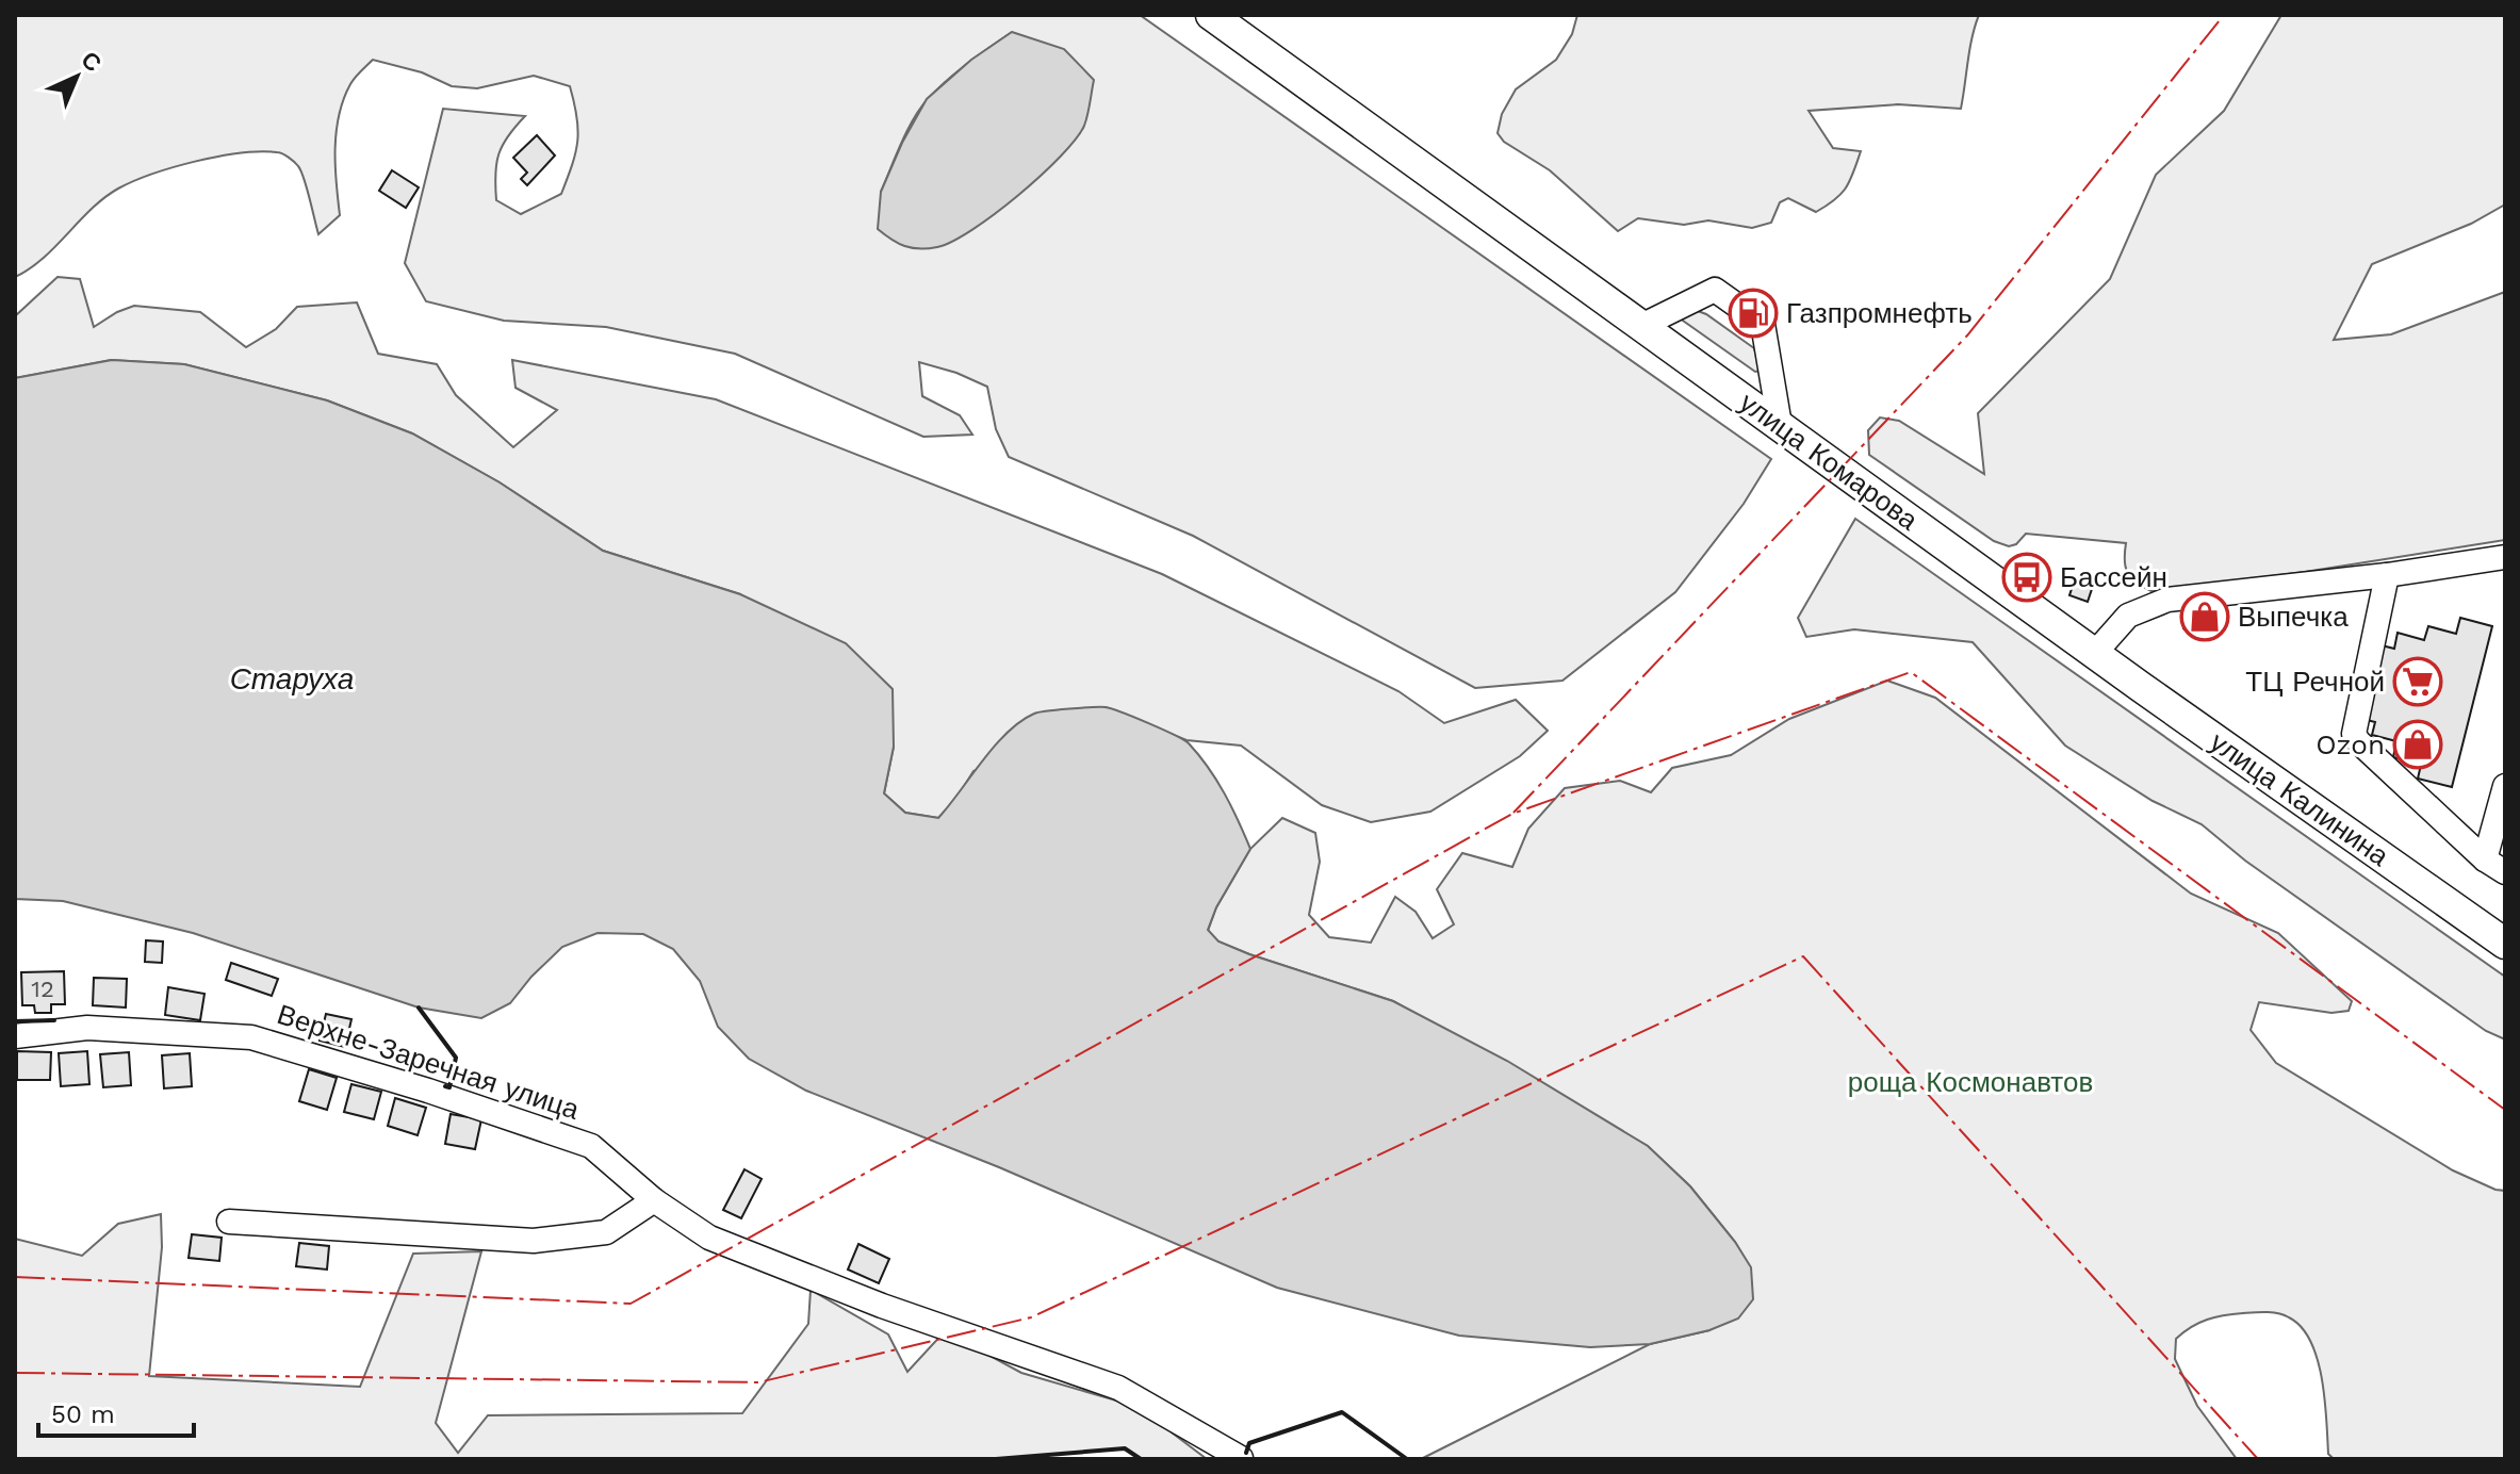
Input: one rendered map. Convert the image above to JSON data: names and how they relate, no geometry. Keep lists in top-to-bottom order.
{
  "streets": {
    "main road": ["улица Комарова", "улица Калинина"],
    "street": ["Верхне-Заречная улица"]
  },
  "crossings": [
    ["улица Комарова", "улица Калинина"]
  ],
  "water": ["Старуха"],
  "parks": ["роща Космонавтов"],
  "places": {
    "fuel station": ["Газпромнефть"],
    "bus stop": ["Бассейн"],
    "shop": ["Выпечка", "Ozon"],
    "supermarket": ["ТЦ Речной"]
  },
  "house_numbers": ["12"],
  "scale_bar": "50 m",
  "north": "top right"
}
